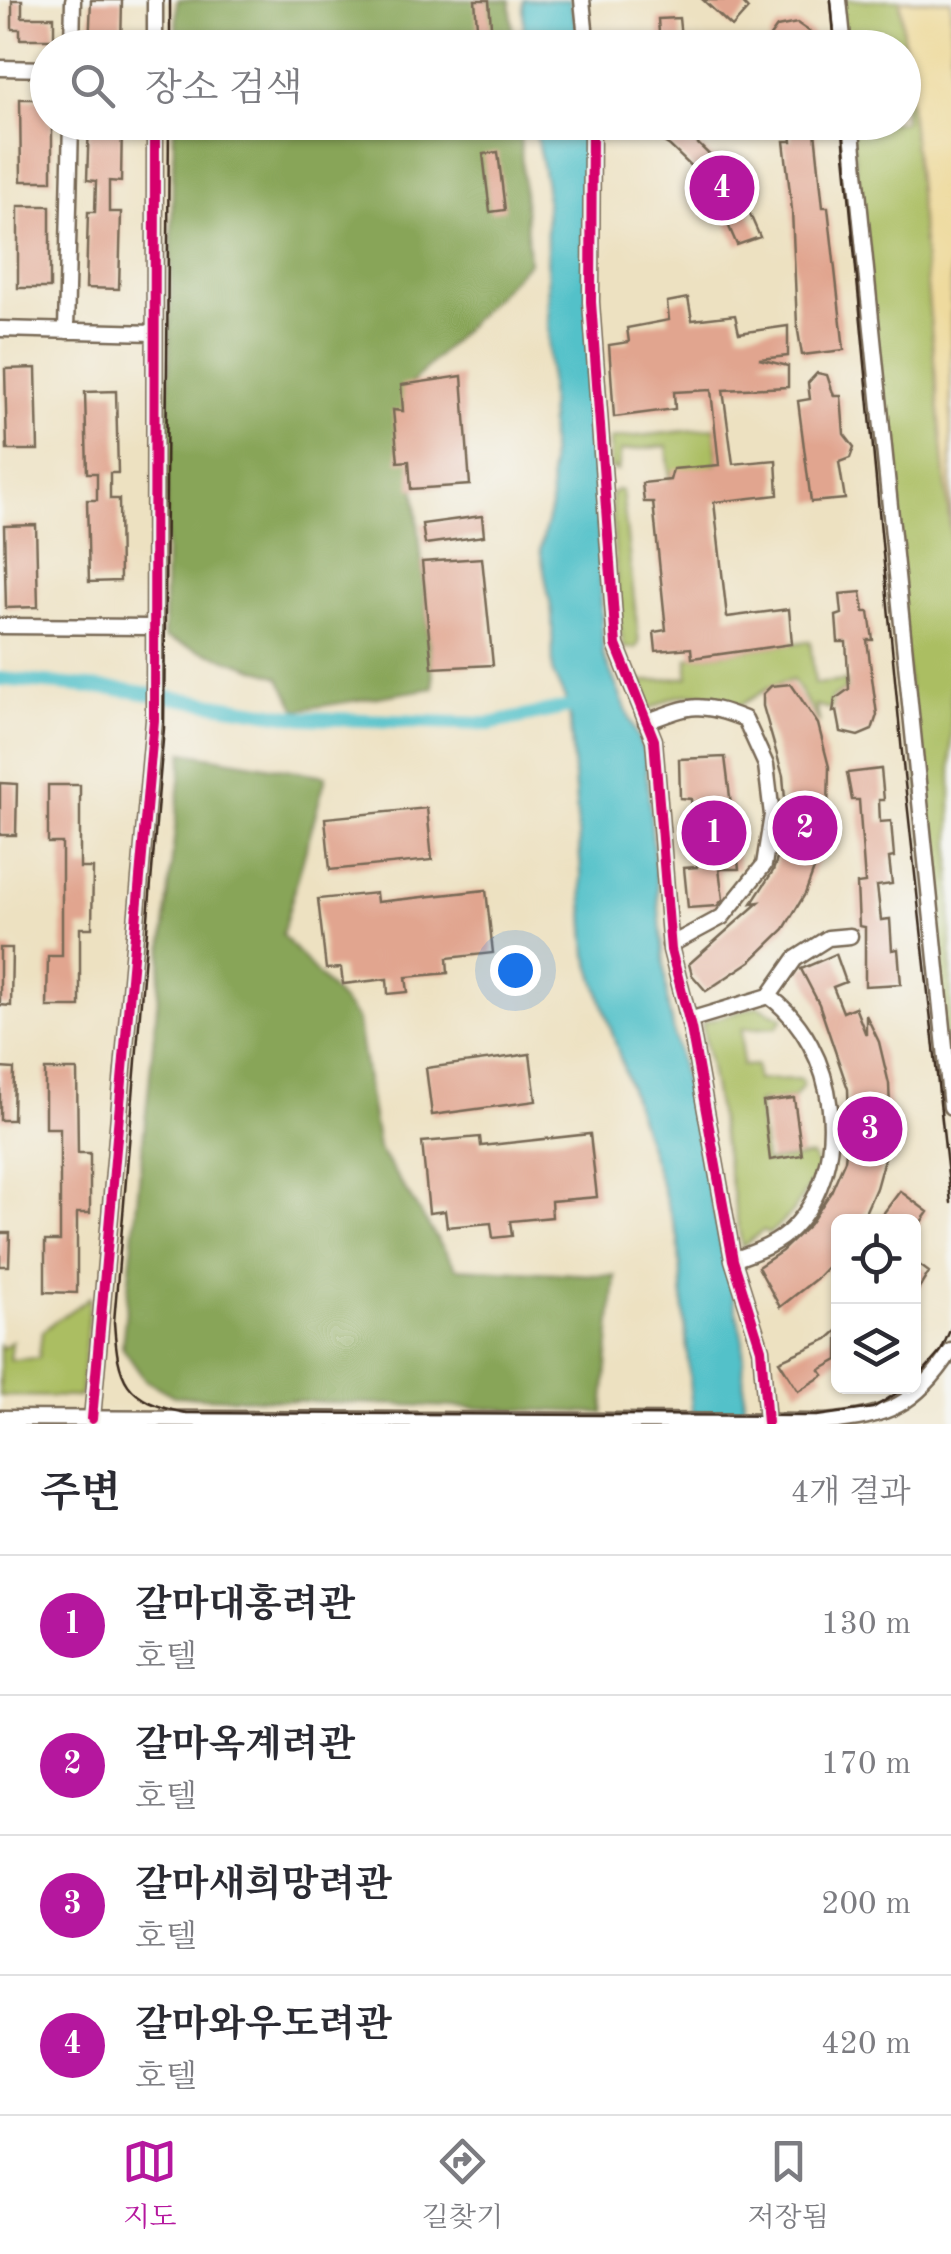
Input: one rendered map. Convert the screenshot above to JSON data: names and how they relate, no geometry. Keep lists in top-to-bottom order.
{
  "page": {
    "search": "장소 검색",
    "pins": [
      "4",
      "2",
      "1",
      "3"
    ],
    "heading": ["주변", "4개 결과"],
    "list": [
      {
        "mark": "1",
        "name": "갈마대홍려관",
        "note": "호텔",
        "value": "130 m"
      },
      {
        "mark": "2",
        "name": "갈마옥계려관",
        "note": "호텔",
        "value": "170 m"
      },
      {
        "mark": "3",
        "name": "갈마새희망려관",
        "note": "호텔",
        "value": "200 m"
      },
      {
        "mark": "4",
        "name": "갈마와우도려관",
        "note": "호텔",
        "value": "420 m"
      }
    ],
    "nav": ["지도", "길찾기", "저장됨"]
  }
}
